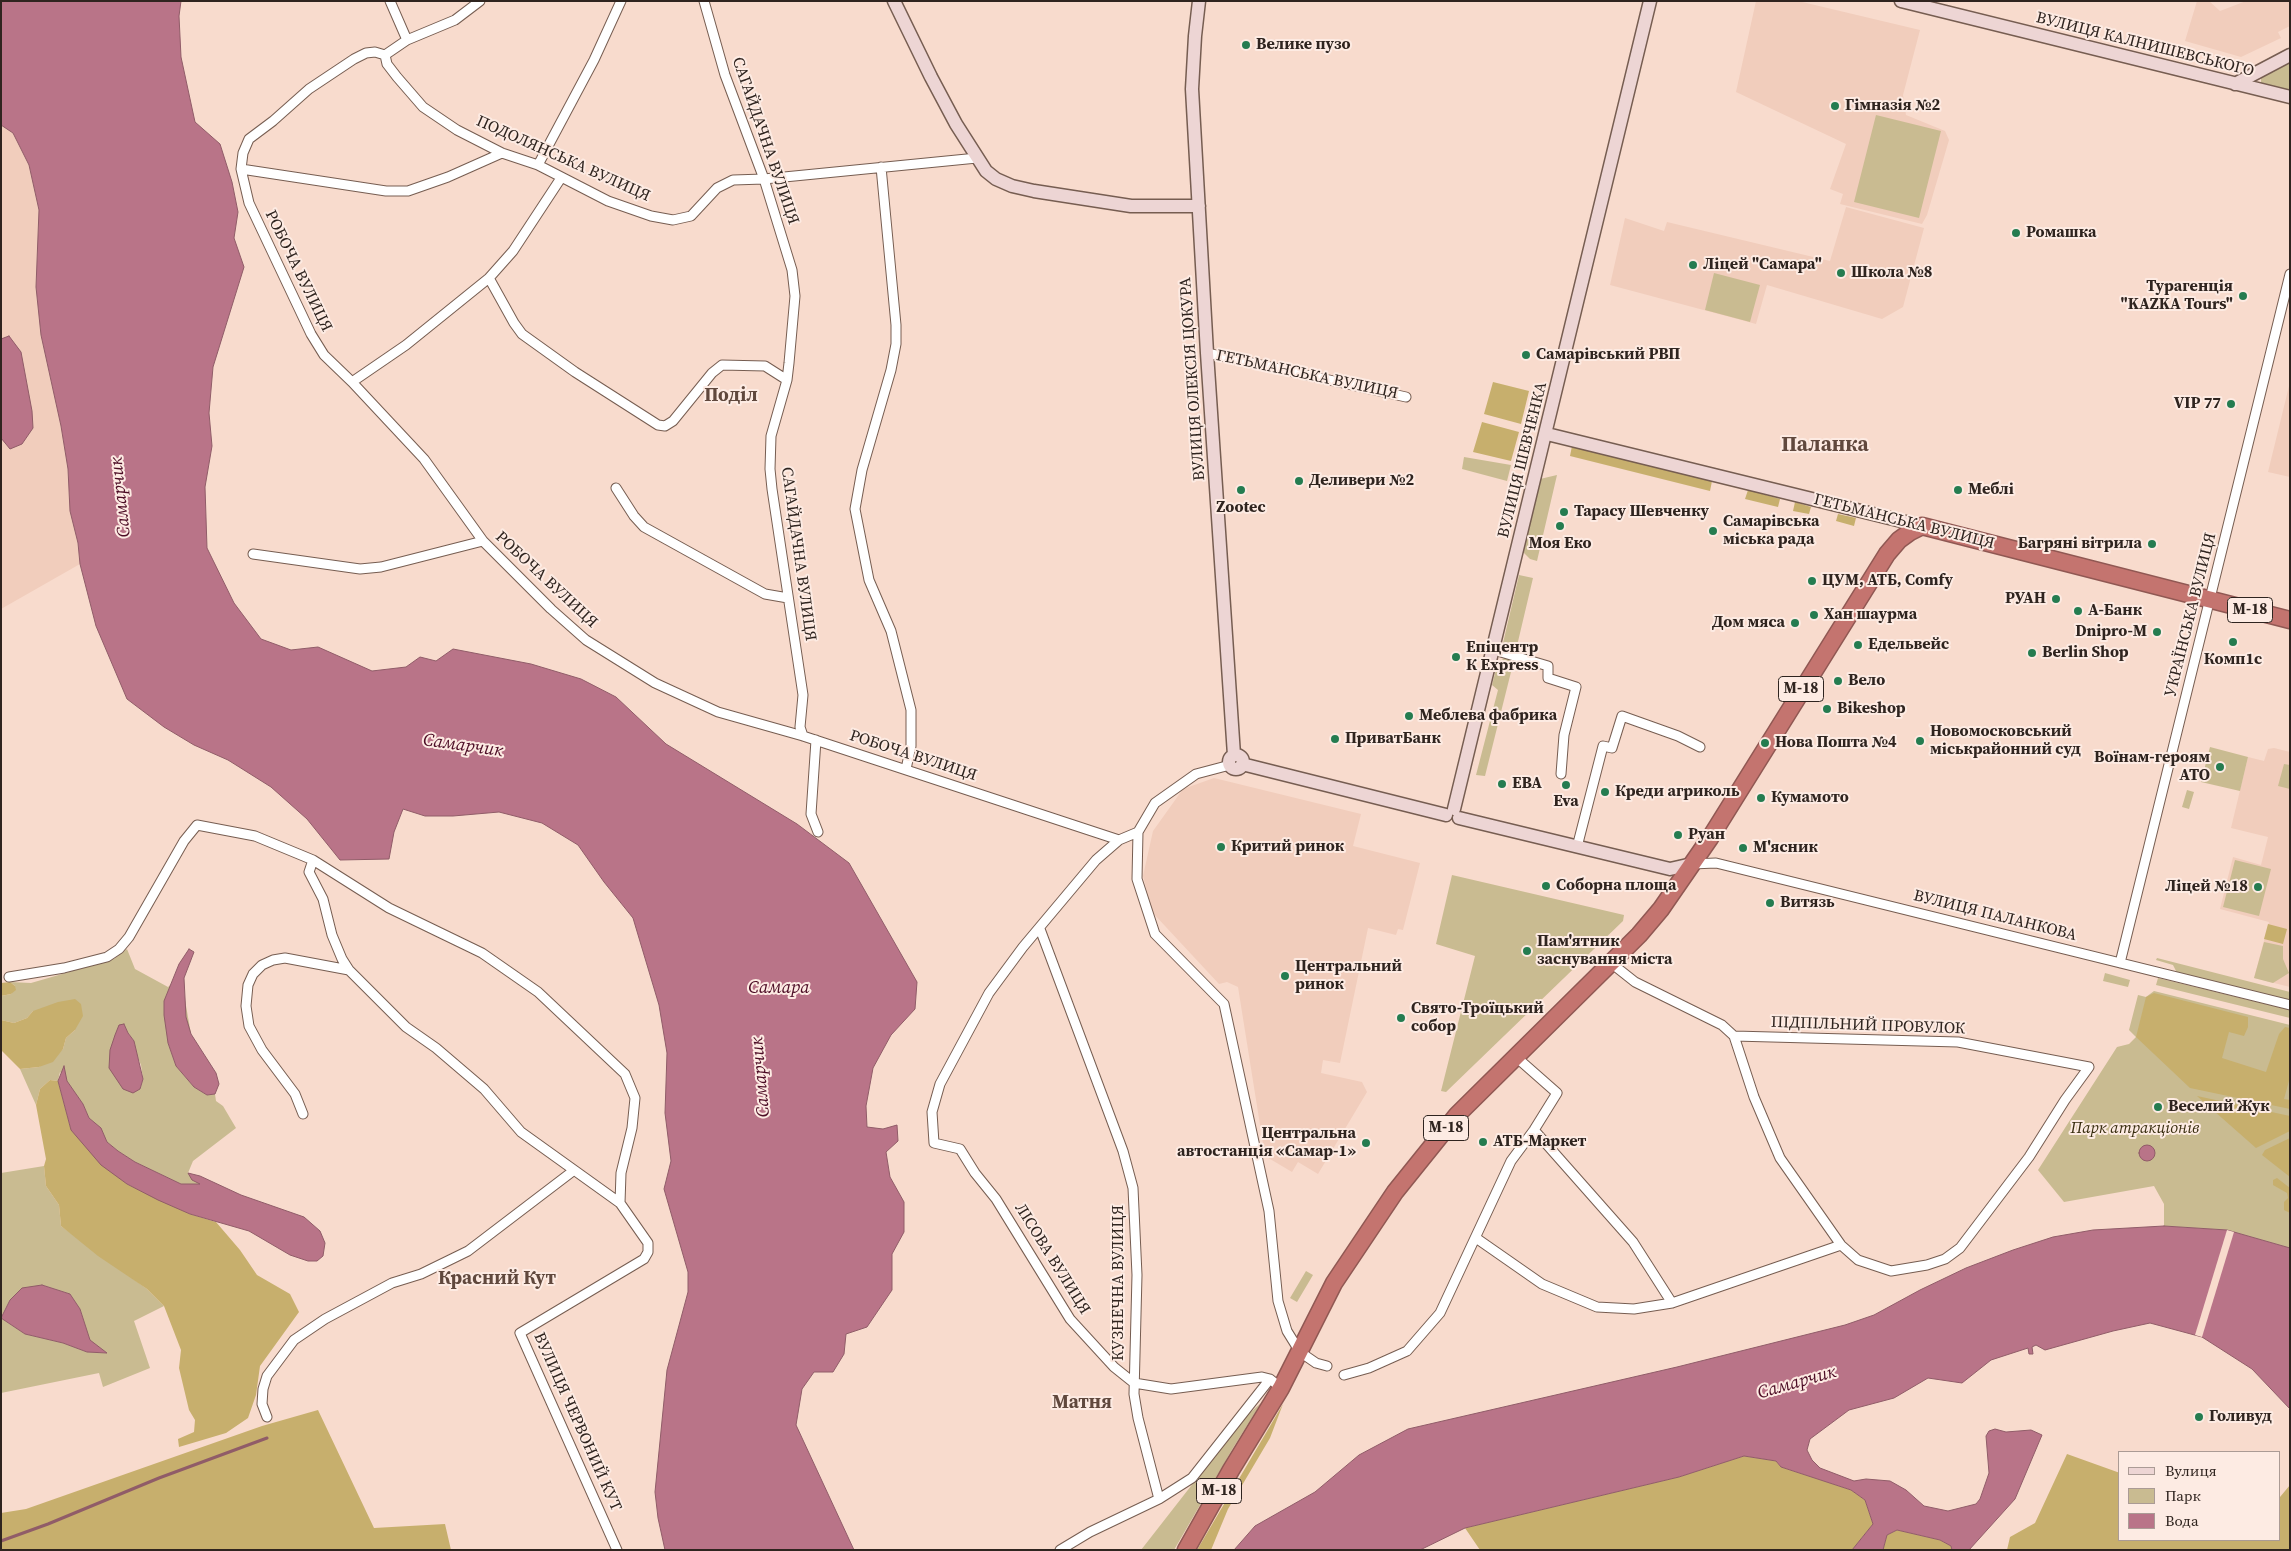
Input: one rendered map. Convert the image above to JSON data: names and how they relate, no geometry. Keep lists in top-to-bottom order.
{
  "streets": {
    "highway": ["ГЕТЬМАНСЬКА ВУЛИЦЯ", "М-18"],
    "street": [
      "ВУЛИЦЯ КАЛНИШЕВСЬКОГО",
      "САГАЙДАЧНА ВУЛИЦЯ",
      "ПОДОЛЯНСЬКА ВУЛИЦЯ",
      "РОБОЧА ВУЛИЦЯ",
      "ВУЛИЦЯ ОЛЕКСІЯ ЦОКУРА",
      "ВУЛИЦЯ ШЕВЧЕНКА",
      "УКРАЇНСЬКА ВУЛИЦЯ",
      "ВУЛИЦЯ ПАЛАНКОВА",
      "ПІДПІЛЬНИЙ ПРОВУЛОК",
      "ЛІСОВА ВУЛИЦЯ",
      "КУЗНЕЧНА ВУЛИЦЯ",
      "ВУЛИЦЯ ЧЕРВОНИЙ КУТ"
    ]
  },
  "crossings": [
    ["САГАЙДАЧНА ВУЛИЦЯ", "ПОДОЛЯНСЬКА ВУЛИЦЯ"],
    ["САГАЙДАЧНА ВУЛИЦЯ", "РОБОЧА ВУЛИЦЯ"],
    ["ГЕТЬМАНСЬКА ВУЛИЦЯ", "ВУЛИЦЯ ОЛЕКСІЯ ЦОКУРА"],
    ["ГЕТЬМАНСЬКА ВУЛИЦЯ", "ВУЛИЦЯ ШЕВЧЕНКА"],
    ["ГЕТЬМАНСЬКА ВУЛИЦЯ", "М-18"],
    ["ГЕТЬМАНСЬКА ВУЛИЦЯ", "УКРАЇНСЬКА ВУЛИЦЯ"],
    ["М-18", "ВУЛИЦЯ ПАЛАНКОВА"],
    ["М-18", "ЛІСОВА ВУЛИЦЯ"],
    ["УКРАЇНСЬКА ВУЛИЦЯ", "ВУЛИЦЯ ПАЛАНКОВА"],
    ["ЛІСОВА ВУЛИЦЯ", "КУЗНЕЧНА ВУЛИЦЯ"]
  ],
  "districts": [
    "Поділ",
    "Паланка",
    "Красний Кут",
    "Матня"
  ],
  "water": ["Самарчик", "Самара"],
  "parks": ["Парк атракціонів"],
  "places": [
    "Велике пузо",
    "Гімназія №2",
    "Ромашка",
    "Ліцей \"Самара\"",
    "Школа №8",
    "Турагенція \"KAZKA Tours\"",
    "Самарівський РВП",
    "VIP 77",
    "Деливери №2",
    "Zootec",
    "Меблі",
    "Тарасу Шевченку",
    "Моя Еко",
    "Самарівська міська рада",
    "Багряні вітрила",
    "ЦУМ, АТБ, Comfy",
    "РУАН",
    "А-Банк",
    "Хан шаурма",
    "Дом мяса",
    "Dnipro-M",
    "Комп1с",
    "Едельвейс",
    "Berlin Shop",
    "Епіцентр К Express",
    "Вело",
    "Bikeshop",
    "Меблева фабрика",
    "ПриватБанк",
    "Новомосковський міськрайонний суд",
    "Нова Пошта №4",
    "Воїнам-героям АТО",
    "ЕВА",
    "Eva",
    "Креди агриколь",
    "Кумамото",
    "Руан",
    "Критий ринок",
    "М'ясник",
    "Соборна площа",
    "Ліцей №18",
    "Витязь",
    "Пам'ятник заснування міста",
    "Центральний ринок",
    "Свято-Троїцький собор",
    "Веселий Жук",
    "АТБ-Маркет",
    "Центральна автостанція «Самар-1»",
    "Голивуд"
  ],
  "legend": ["Вулиця", "Парк", "Вода"]
}
